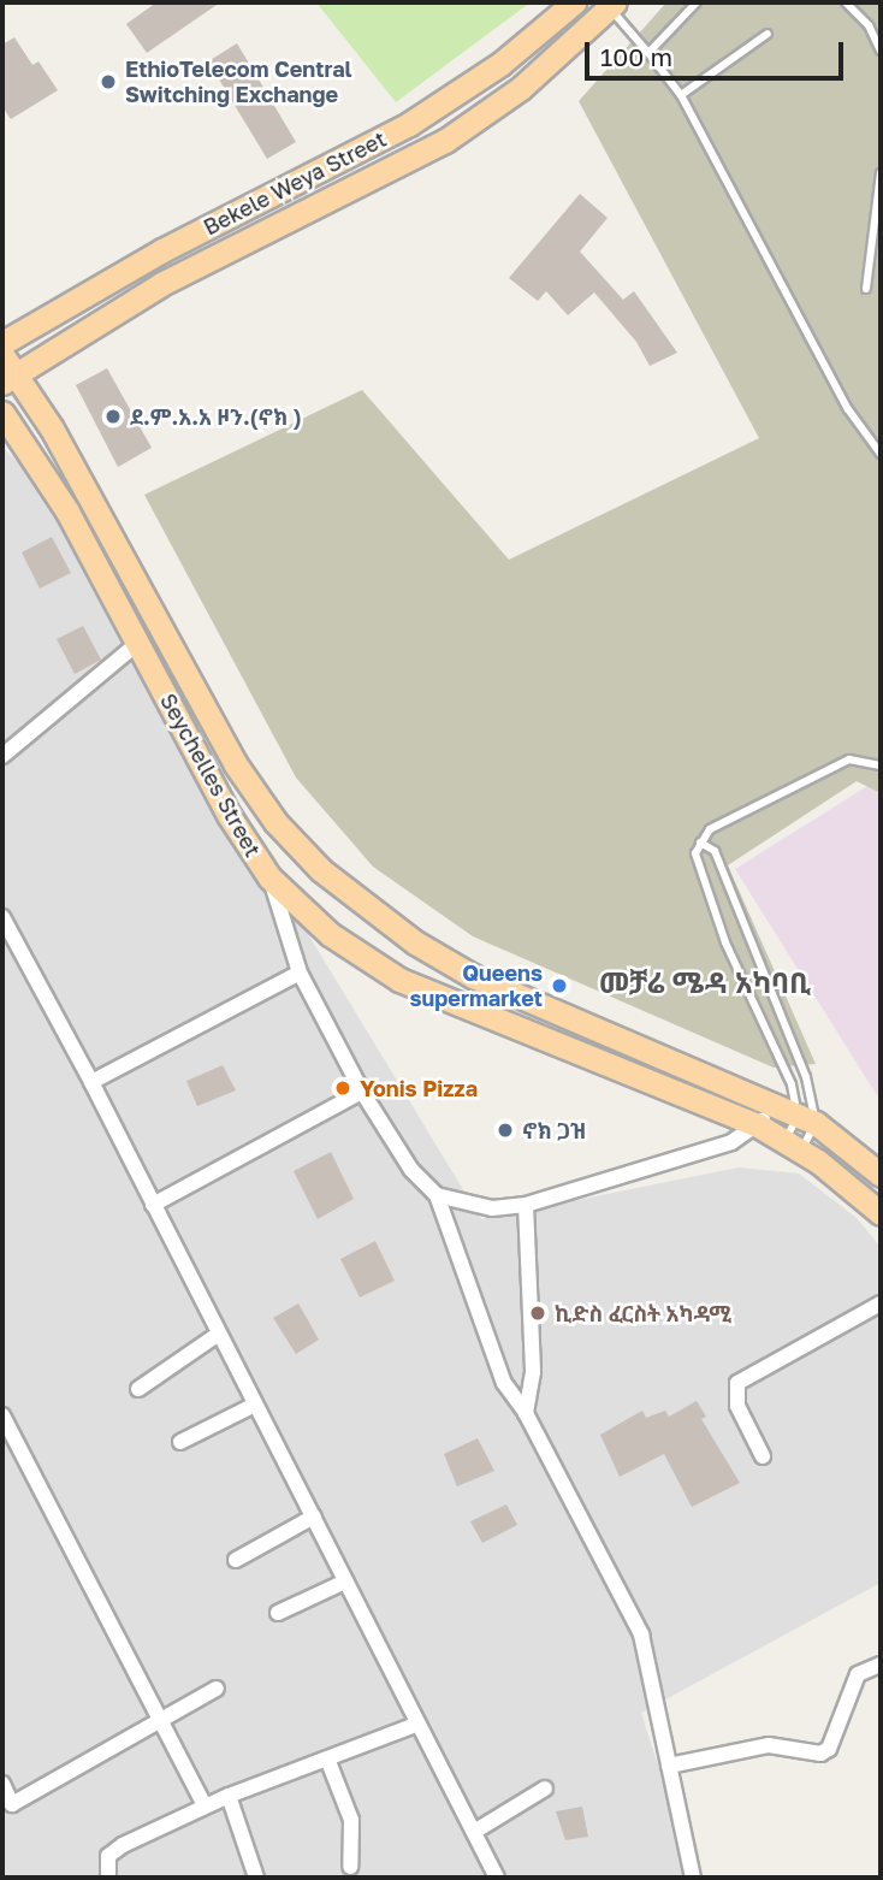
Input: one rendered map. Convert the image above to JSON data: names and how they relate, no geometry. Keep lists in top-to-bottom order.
{
  "streets": {
    "main road": ["Bekele Weya Street", "Seychelles Street"]
  },
  "districts": ["መቻሬ ሜዳ አካባቢ"],
  "places": [
    "EthioTelecom Central Switching Exchange",
    "ደ.ም.አ.አ ዞን.(ኖክ )",
    "Queens supermarket",
    "Yonis Pizza",
    "ኖክ ጋዝ",
    "ኪድስ ፈርስት አካዳሚ"
  ],
  "scale_bar": "100 m"
}
